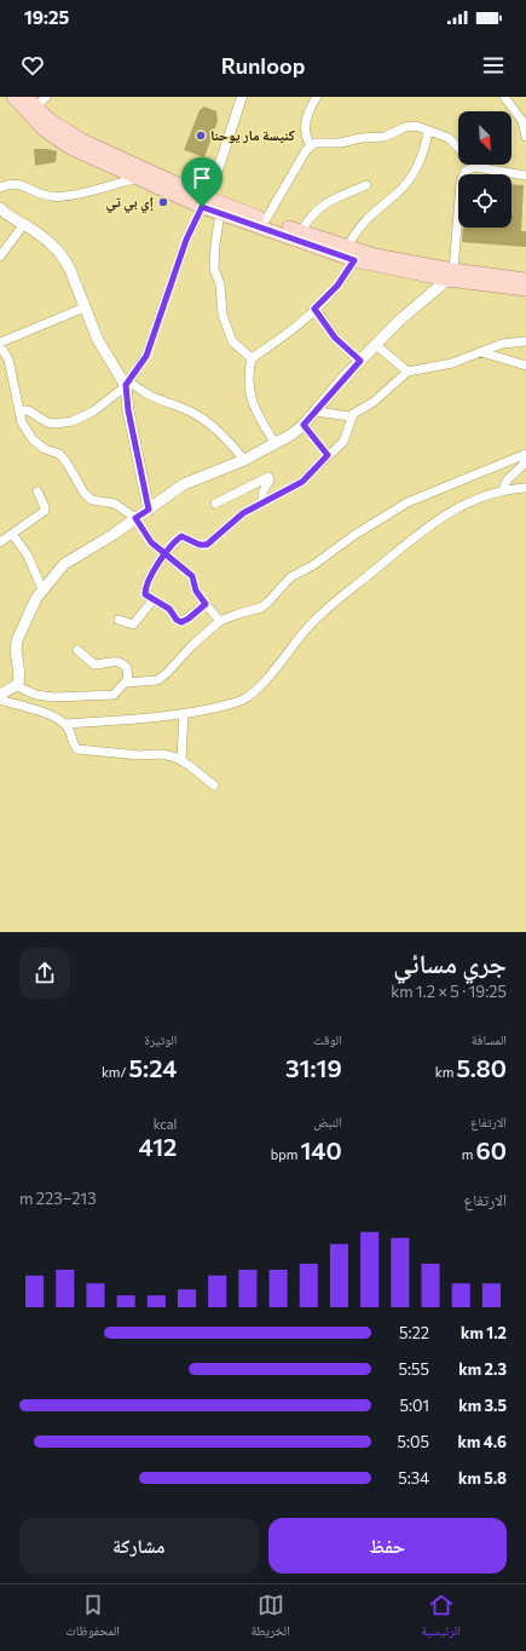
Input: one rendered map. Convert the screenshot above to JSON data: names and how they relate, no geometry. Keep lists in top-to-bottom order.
{
  "places": ["كنيسة مار يوحنا", "إي بي تي"],
  "north": "bottom right",
  "page": {
    "status": "19:25",
    "header": "Runloop",
    "heading": ["جري مسائي", "19:25 · 5 × 1.2 km"],
    "stats": [
      ["المسافة", "5.80 km"],
      ["الوقت", "31:19"],
      ["الوتيرة", "5:24 /km"],
      ["الارتفاع", "60 m"],
      ["النبض", "140 bpm"],
      ["kcal", "412"]
    ],
    "chart": ["الارتفاع", "213–223 m"],
    "list": [
      {
        "name": "1.2 km",
        "note": "5:22"
      },
      {
        "name": "2.3 km",
        "note": "5:55"
      },
      {
        "name": "3.5 km",
        "note": "5:01"
      },
      {
        "name": "4.6 km",
        "note": "5:05"
      },
      {
        "name": "5.8 km",
        "note": "5:34"
      }
    ],
    "buttons": ["حفظ", "مشاركة"],
    "tabs": ["الرئيسية", "الخريطة", "المحفوظات"]
  }
}
